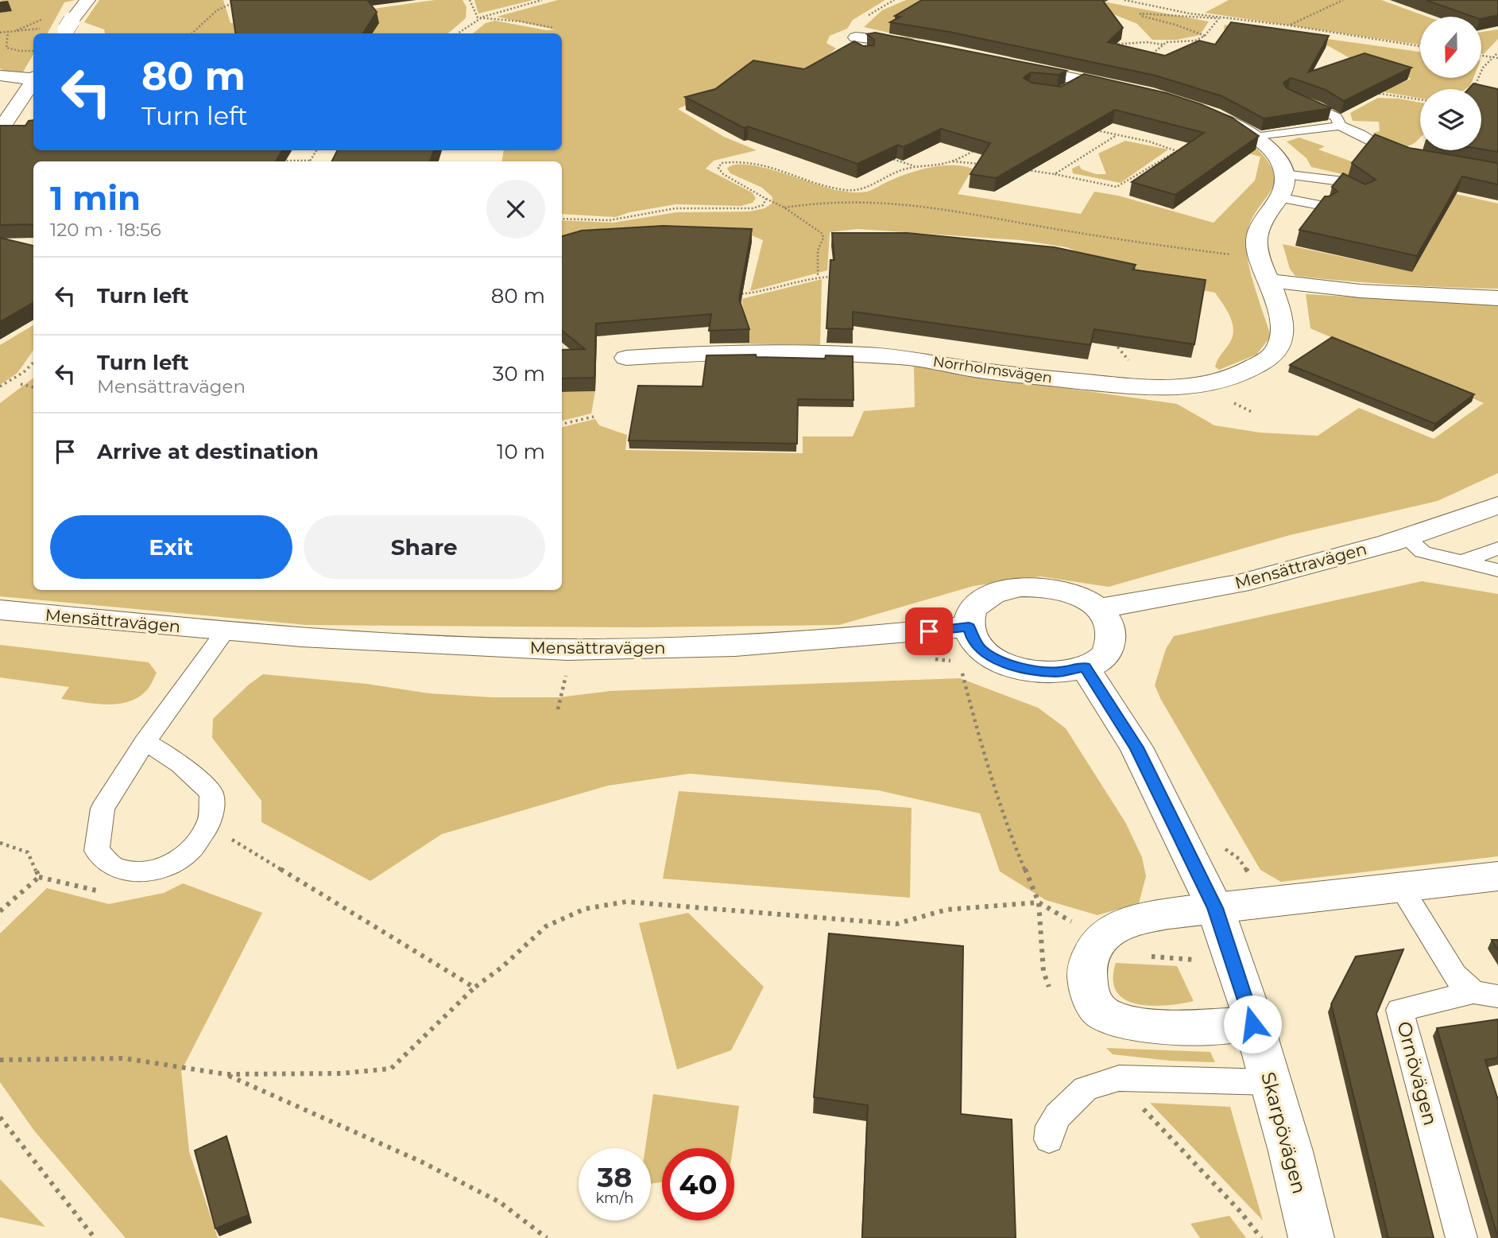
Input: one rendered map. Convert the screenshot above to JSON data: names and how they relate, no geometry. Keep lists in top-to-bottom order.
{
  "streets": {
    "street": ["Norrholmsvägen", "Mensättravägen", "Skarpövägen"],
    "lane": ["Ornövägen"]
  },
  "crossings": [
    ["Mensättravägen", "Skarpövägen"]
  ],
  "north": "bottom",
  "page": {
    "turn": ["80 m", "Turn left"],
    "heading": ["1 min", "120 m · 18:56"],
    "list": [
      {
        "name": "Turn left",
        "value": "80 m"
      },
      {
        "name": "Turn left",
        "note": "Mensättravägen",
        "value": "30 m"
      },
      {
        "name": "Arrive at destination",
        "value": "10 m"
      }
    ],
    "buttons": ["Exit", "Share"],
    "speed": "38 km/h",
    "limit": "40"
  }
}
